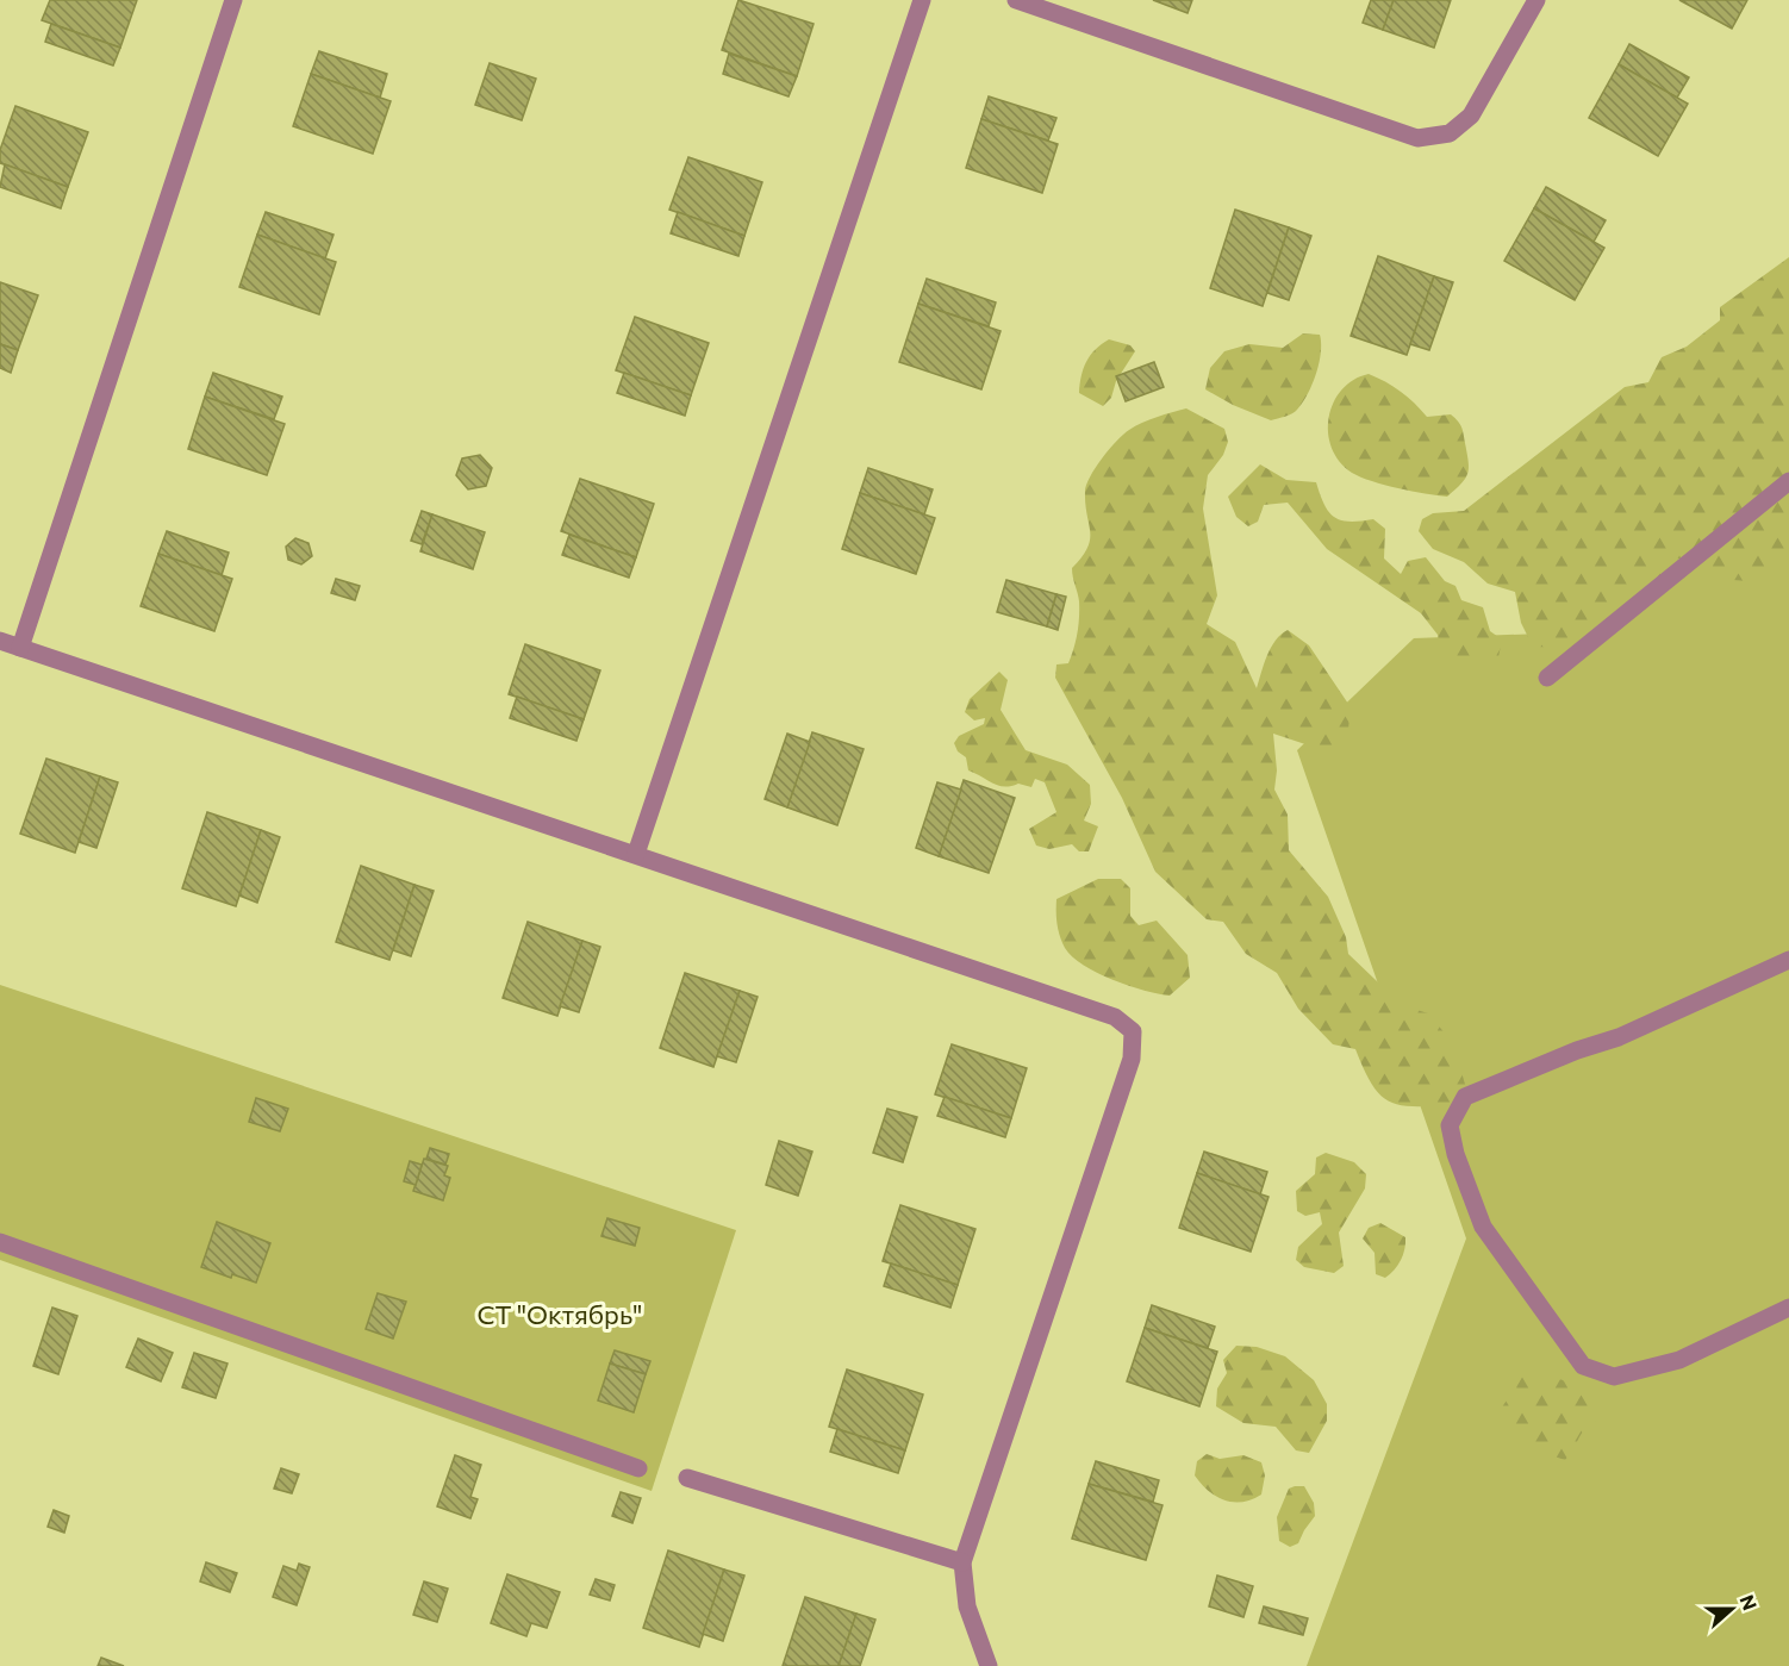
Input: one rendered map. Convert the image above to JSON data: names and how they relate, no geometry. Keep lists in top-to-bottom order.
{
  "parks": ["СТ \"Октябрь\""],
  "north": "right"
}
